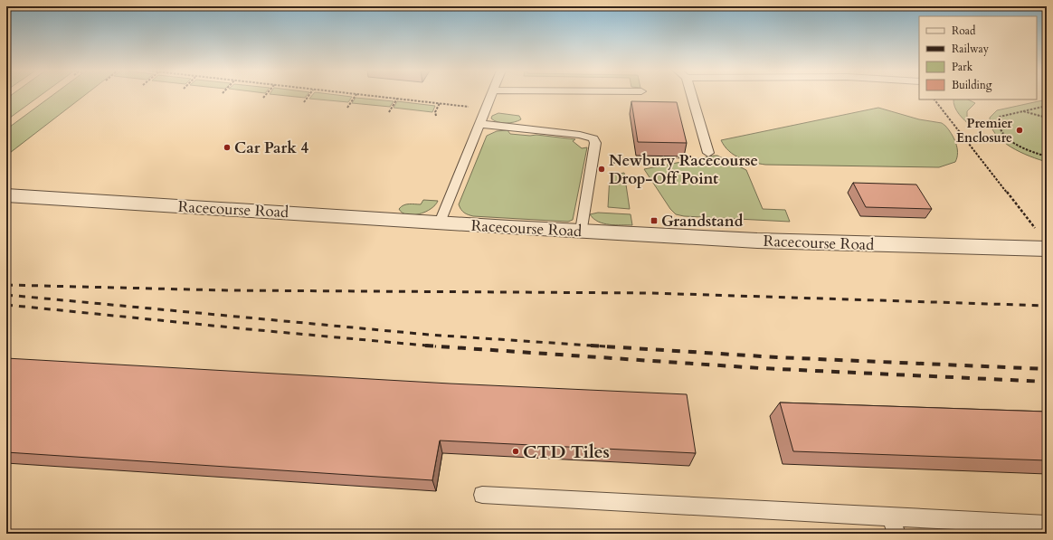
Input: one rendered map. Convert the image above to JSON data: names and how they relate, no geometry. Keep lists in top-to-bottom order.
{
  "streets": {
    "street": ["Racecourse Road"]
  },
  "places": {
    "other": [
      "Premier Enclosure",
      "Car Park 4",
      "Newbury Racecourse Drop-Off Point",
      "CTD Tiles"
    ],
    "transit": ["Grandstand"]
  },
  "legend": [
    "Road",
    "Railway",
    "Park",
    "Building"
  ]
}
